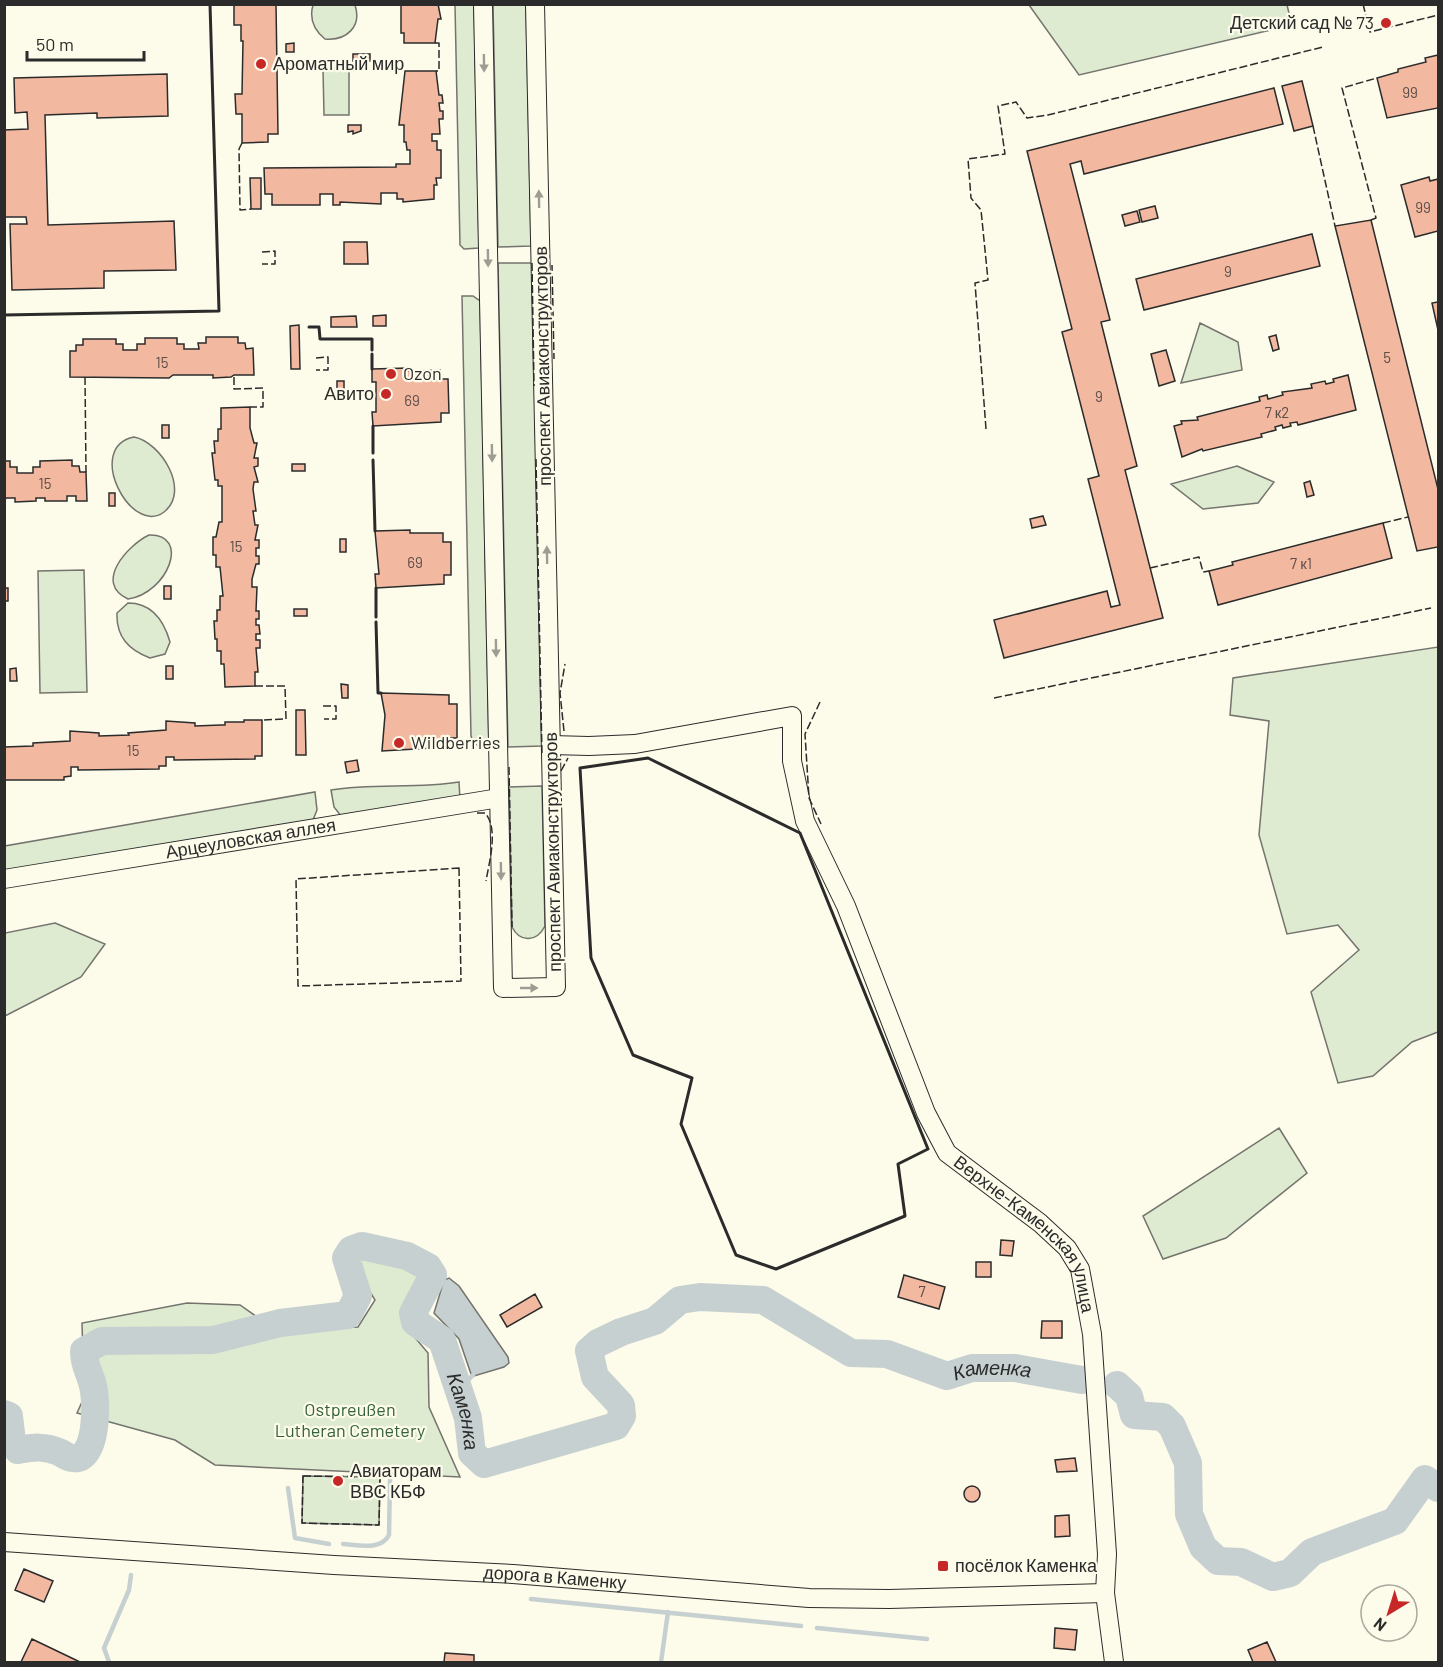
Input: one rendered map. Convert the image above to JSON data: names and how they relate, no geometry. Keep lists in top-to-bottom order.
{
  "streets": {
    "street": [
      "проспект Авиаконструкторов",
      "Арцеуловская аллея",
      "Верхне-Каменская улица",
      "дорога в Каменку"
    ]
  },
  "crossings": [
    ["проспект Авиаконструкторов", "Арцеуловская аллея"],
    ["проспект Авиаконструкторов", "Верхне-Каменская улица"],
    ["Верхне-Каменская улица", "дорога в Каменку"]
  ],
  "water": ["Каменка"],
  "parks": ["Ostpreußen Lutheran Cemetery"],
  "places": {
    "other": [
      "Детский сад № 73",
      "Ароматный мир",
      "Ozon",
      "Авито",
      "Wildberries",
      "Авиаторам ВВС КБФ"
    ],
    "transit": ["посёлок Каменка"]
  },
  "house_numbers": [
    "99",
    "99",
    "9",
    "5",
    "15",
    "9",
    "69",
    "7 к2",
    "15",
    "15",
    "69",
    "7 к1",
    "15",
    "7"
  ],
  "scale_bar": "50 m",
  "north": "bottom left"
}
